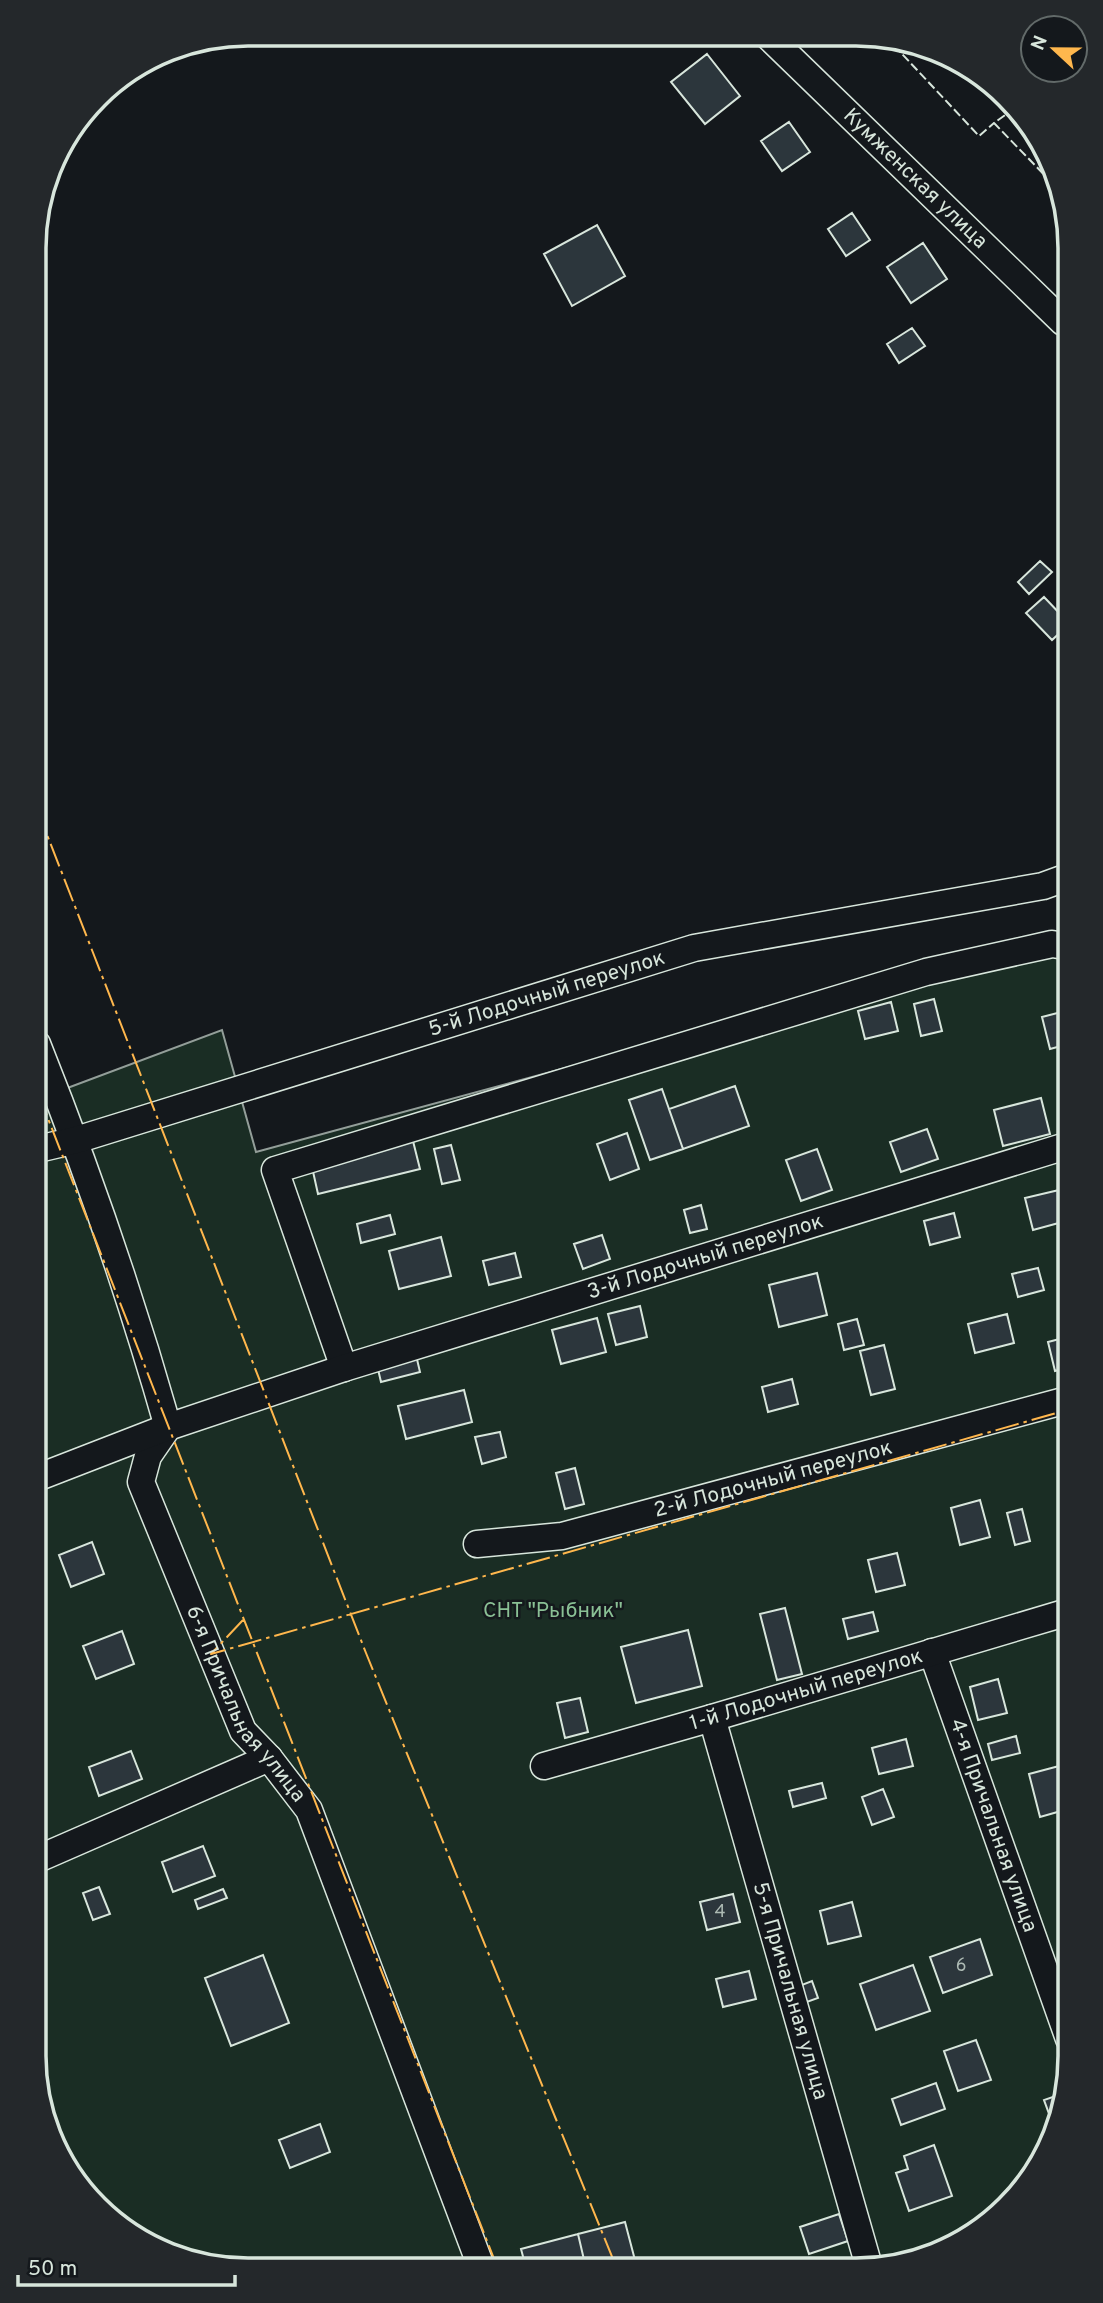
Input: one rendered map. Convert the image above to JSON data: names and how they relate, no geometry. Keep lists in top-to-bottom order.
{
  "streets": {
    "street": [
      "Кумженская улица",
      "5-й Лодочный переулок",
      "3-й Лодочный переулок",
      "2-й Лодочный переулок",
      "1-й Лодочный переулок",
      "6-я Причальная улица",
      "4-я Причальная улица",
      "5-я Причальная улица"
    ]
  },
  "crossings": [
    ["3-й Лодочный переулок", "6-я Причальная улица"],
    ["1-й Лодочный переулок", "4-я Причальная улица"],
    ["1-й Лодочный переулок", "5-я Причальная улица"]
  ],
  "parks": ["СНТ \"Рыбник\""],
  "house_numbers": ["4", "6"],
  "scale_bar": "50 m",
  "north": "left"
}
